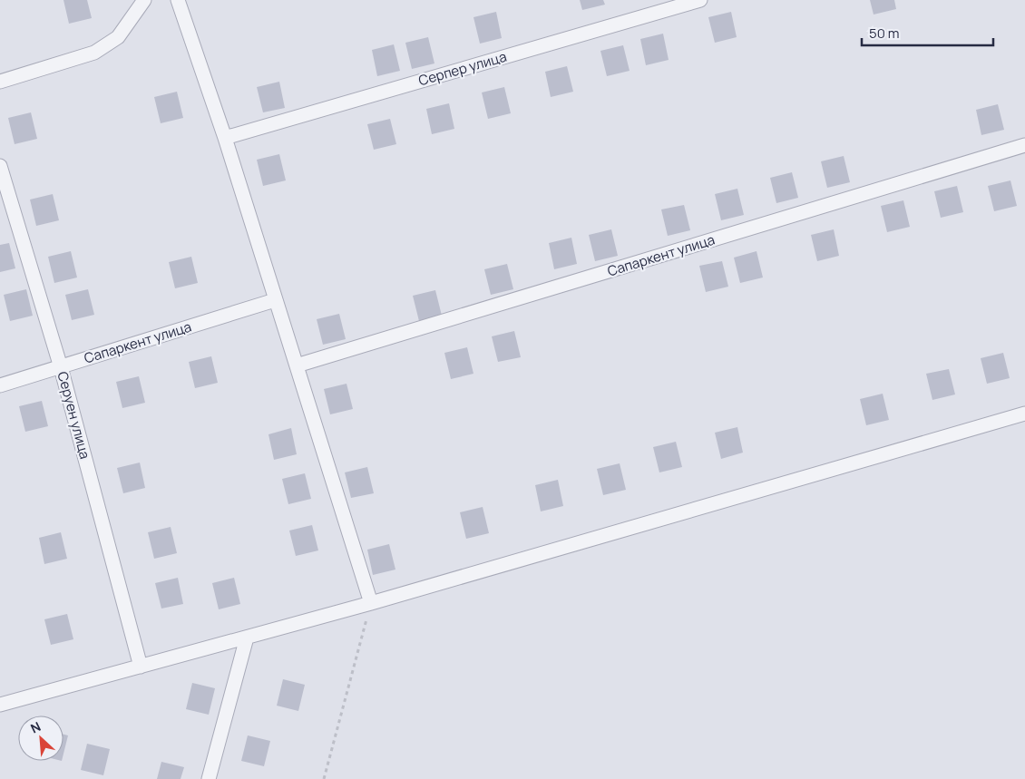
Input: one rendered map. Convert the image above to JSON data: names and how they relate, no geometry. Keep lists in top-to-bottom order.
{
  "streets": {
    "street": ["Серпер улица", "Сапаркент улица", "Серуен улица"]
  },
  "crossings": [
    ["Сапаркент улица", "Серуен улица"]
  ],
  "scale_bar": "50 m",
  "north": "top left"
}
